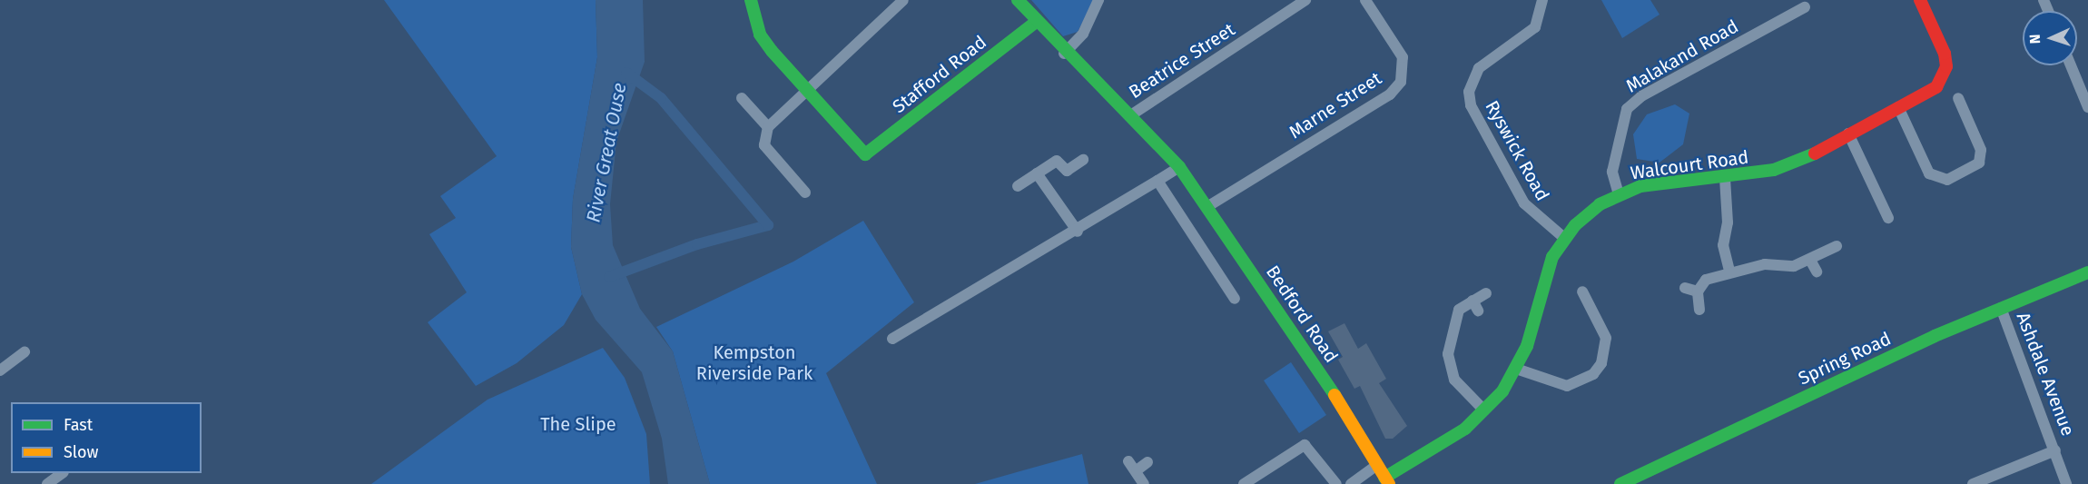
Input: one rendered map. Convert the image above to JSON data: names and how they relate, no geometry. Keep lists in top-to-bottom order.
{
  "streets": {
    "street": [
      "Malakand Road",
      "Beatrice Street",
      "Stafford Road",
      "Marne Street",
      "Ryswick Road",
      "Walcourt Road",
      "Bedford Road",
      "Spring Road",
      "Ashdale Avenue"
    ]
  },
  "crossings": [
    ["Malakand Road", "Walcourt Road"],
    ["Beatrice Street", "Bedford Road"],
    ["Stafford Road", "Bedford Road"],
    ["Marne Street", "Bedford Road"],
    ["Ryswick Road", "Walcourt Road"],
    ["Walcourt Road", "Bedford Road"],
    ["Spring Road", "Ashdale Avenue"]
  ],
  "water": ["River Great Ouse"],
  "parks": ["Kempston Riverside Park", "The Slipe"],
  "legend": ["Fast", "Slow"],
  "north": "left"
}
